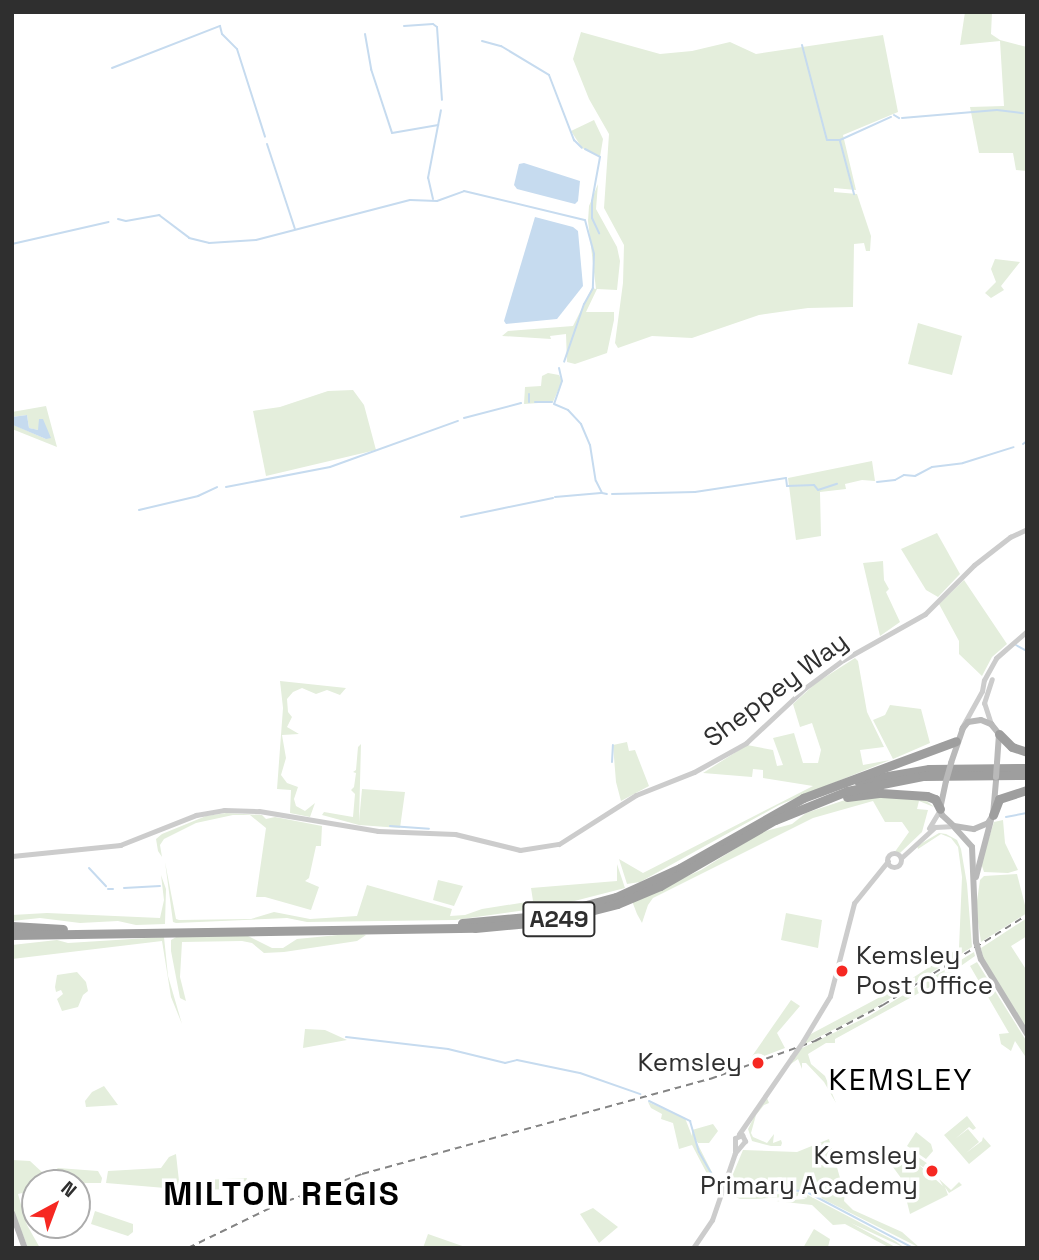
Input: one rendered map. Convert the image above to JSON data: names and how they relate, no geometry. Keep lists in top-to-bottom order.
{
  "streets": {
    "highway": ["A249"],
    "street": ["Sheppey Way"]
  },
  "districts": ["KEMSLEY", "MILTON REGIS"],
  "places": ["Kemsley Post Office", "Kemsley", "Kemsley Primary Academy"],
  "north": "top right"
}
